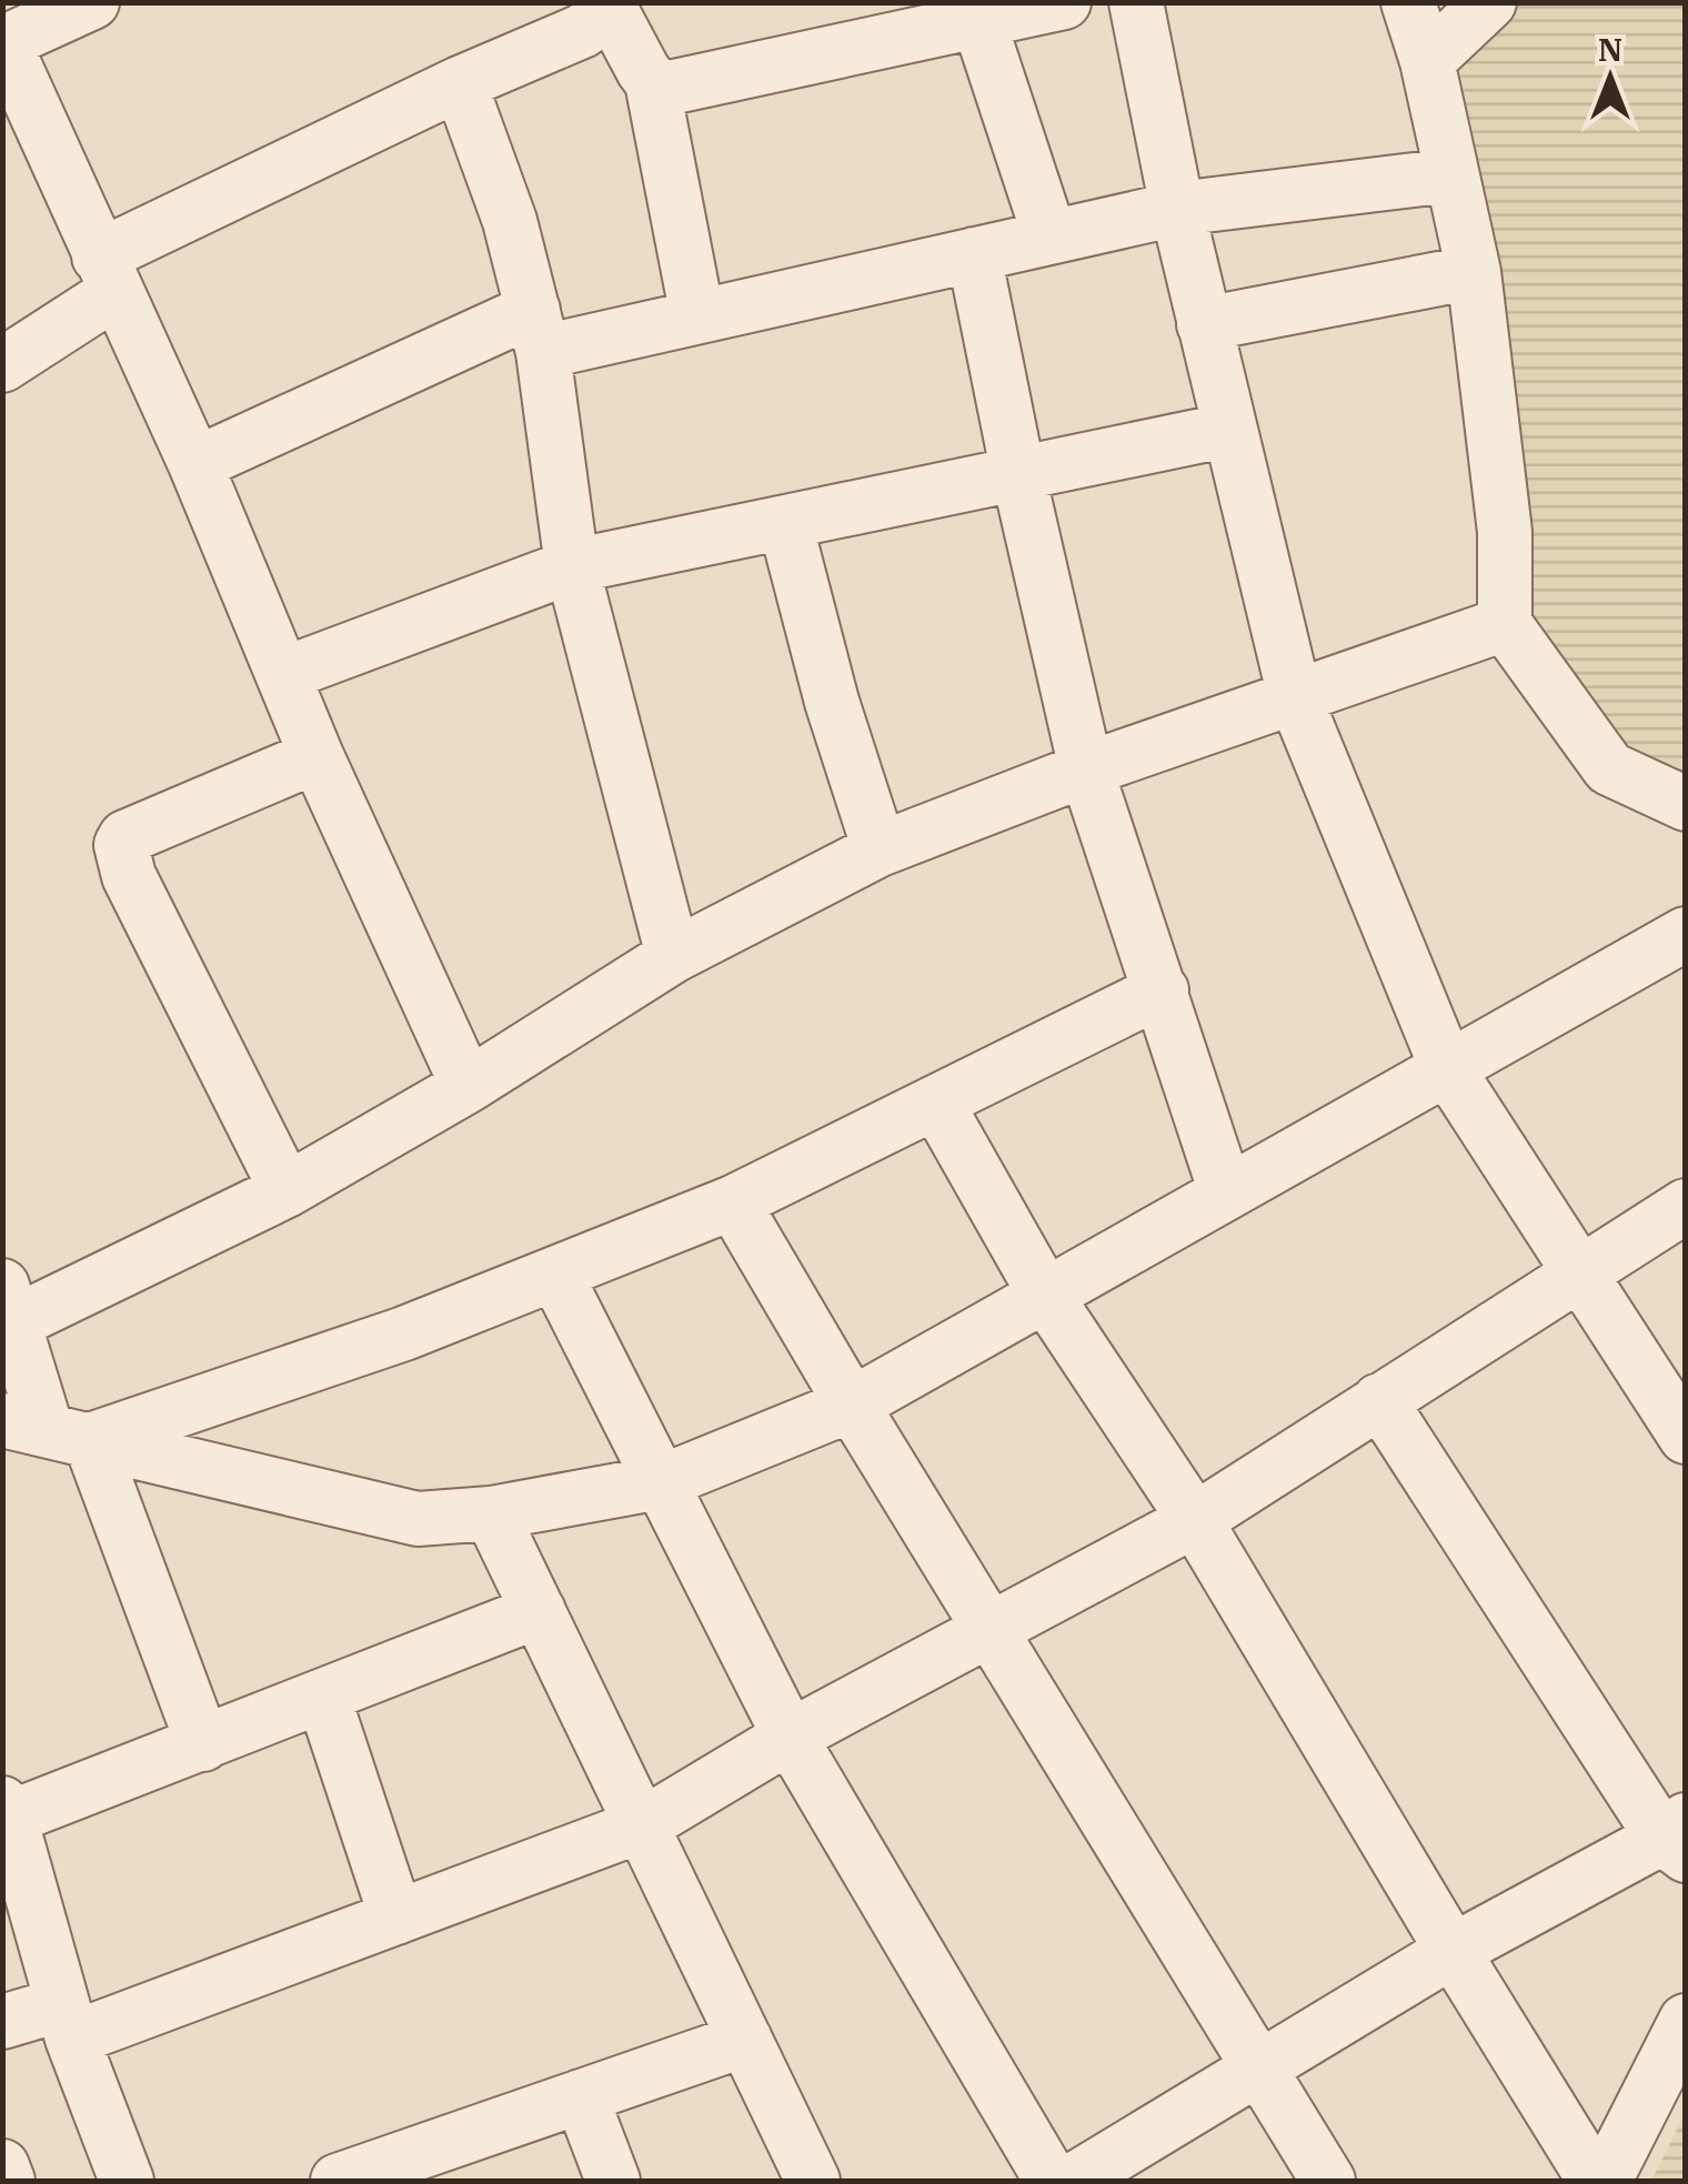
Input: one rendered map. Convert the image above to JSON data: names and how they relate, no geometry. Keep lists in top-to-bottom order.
{
  "north": "top"
}
